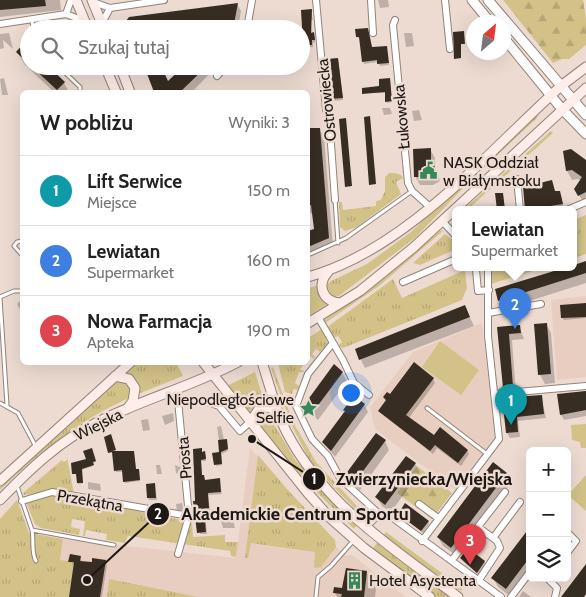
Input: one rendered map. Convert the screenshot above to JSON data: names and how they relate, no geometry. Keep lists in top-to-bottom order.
{
  "streets": {
    "main road": ["Wiejska"],
    "street": [
      "Ostrowiecka",
      "Łukowska",
      "Prosta",
      "Przekątna"
    ]
  },
  "crossings": [
    ["Wiejska", "Prosta"],
    ["Prosta", "Przekątna"]
  ],
  "places": {
    "public building": ["NASK Oddział w Białymstoku"],
    "place": ["Niepodległościowe Selfie"],
    "other": ["Zwierzyniecka/Wiejska", "Akademickie Centrum Sportu"],
    "building": ["Hotel Asystenta"]
  },
  "north": "top right",
  "page": {
    "search": "Szukaj tutaj",
    "heading": ["W pobliżu", "Wyniki: 3"],
    "list": [
      {
        "mark": "1",
        "name": "Lift Serwice",
        "note": "Miejsce",
        "value": "150 m"
      },
      {
        "mark": "2",
        "name": "Lewiatan",
        "note": "Supermarket",
        "value": "160 m"
      },
      {
        "mark": "3",
        "name": "Nowa Farmacja",
        "note": "Apteka",
        "value": "190 m"
      }
    ],
    "popup": ["Lewiatan", "Supermarket"],
    "pins": ["2", "1", "3"],
    "map_buttons": ["+", "−"]
  }
}
